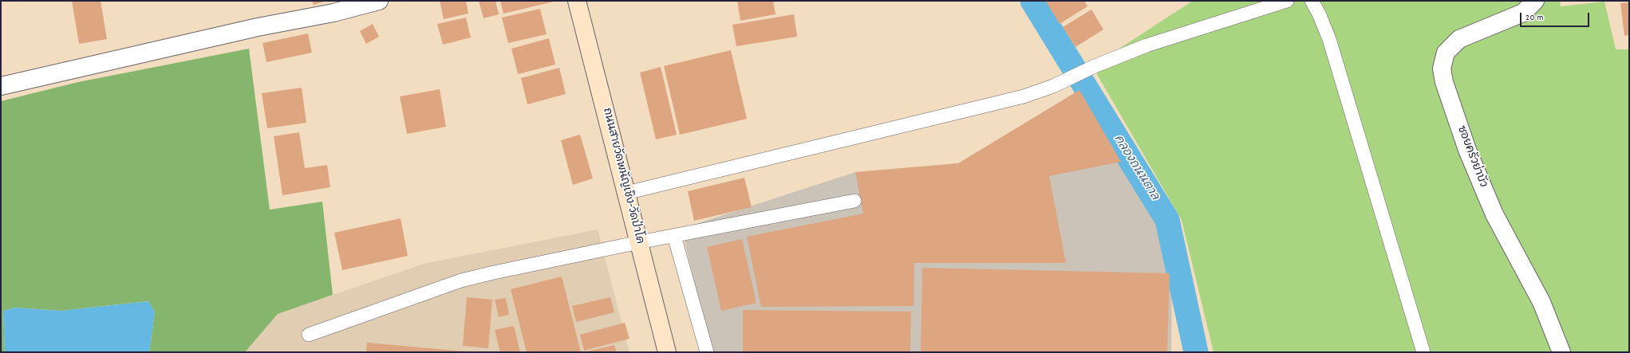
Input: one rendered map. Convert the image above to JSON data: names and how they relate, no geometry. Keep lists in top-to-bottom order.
{
  "streets": {
    "main road": ["ถนนสายวัดพนัญเชิง-วัดป่าโค"],
    "street": ["ซอยครัวย่าบัว"]
  },
  "water": ["คลองถนนตาล"],
  "scale_bar": "20 m"
}
